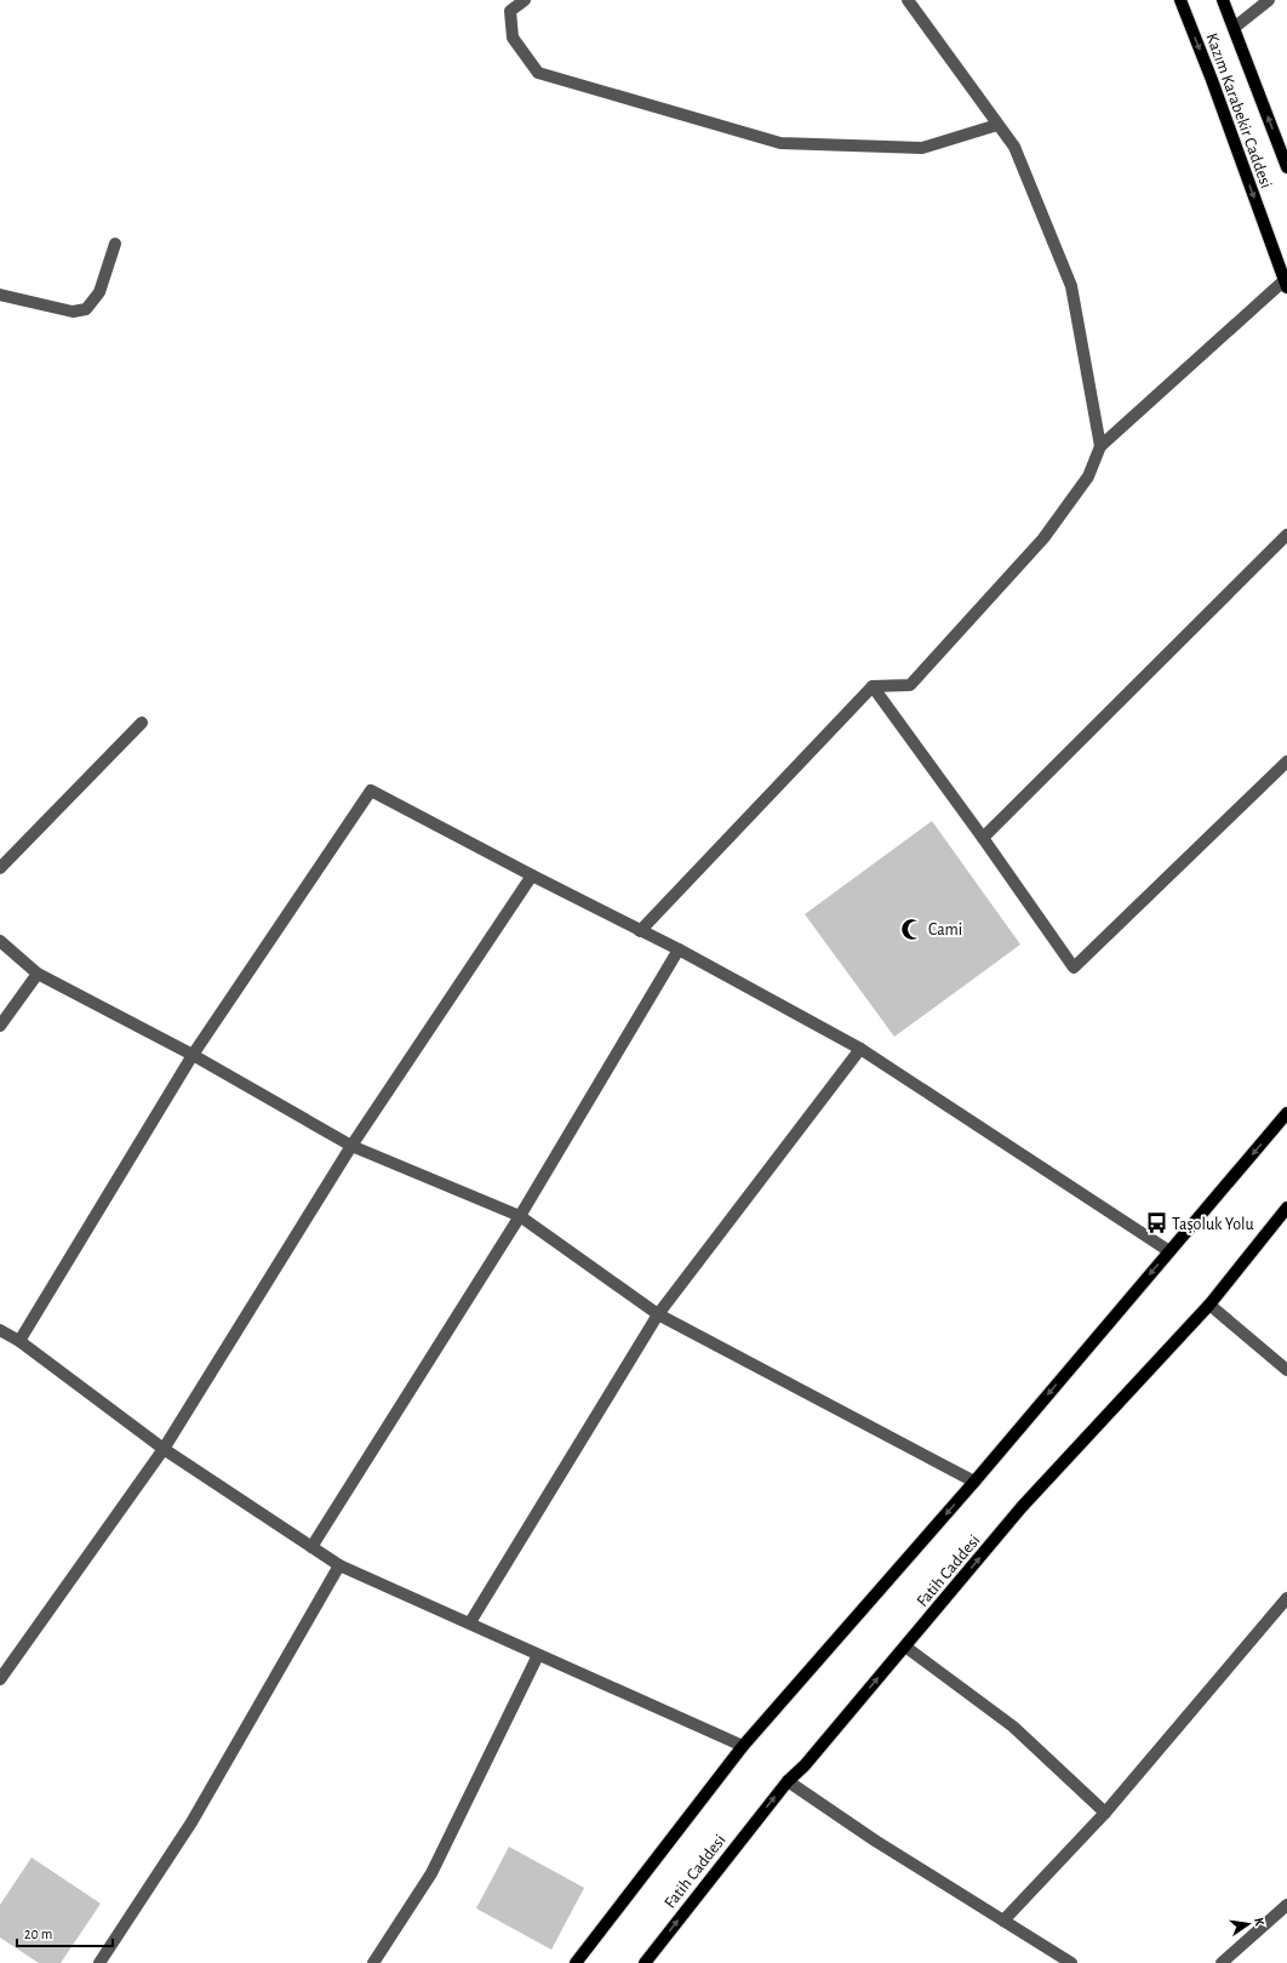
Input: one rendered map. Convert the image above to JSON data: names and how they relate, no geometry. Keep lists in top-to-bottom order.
{
  "streets": {
    "main road": ["Kazım Karabekir Caddesi", "Fatih Caddesi"]
  },
  "places": {
    "mosque": ["Cami"],
    "bus stop": ["Taşoluk Yolu"]
  },
  "scale_bar": "20 m",
  "north": "right"
}
